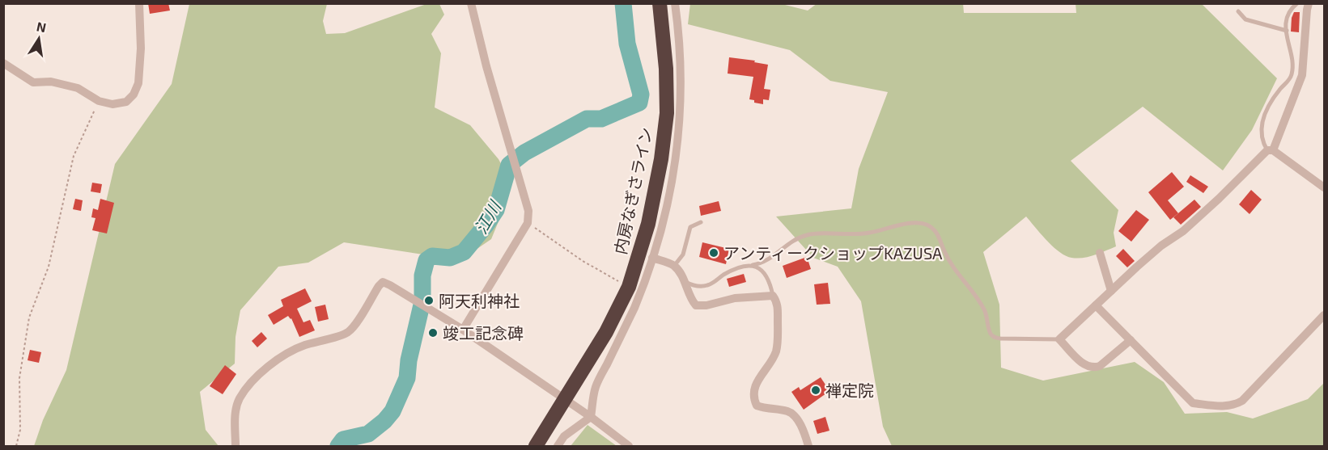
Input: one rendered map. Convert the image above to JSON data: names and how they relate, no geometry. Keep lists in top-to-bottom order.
{
  "streets": {
    "highway": ["内房なぎさライン"]
  },
  "water": ["江川"],
  "places": [
    "アンティークショップKAZUSA",
    "阿天利神社",
    "竣工記念碑",
    "禅定院"
  ],
  "north": "top"
}
